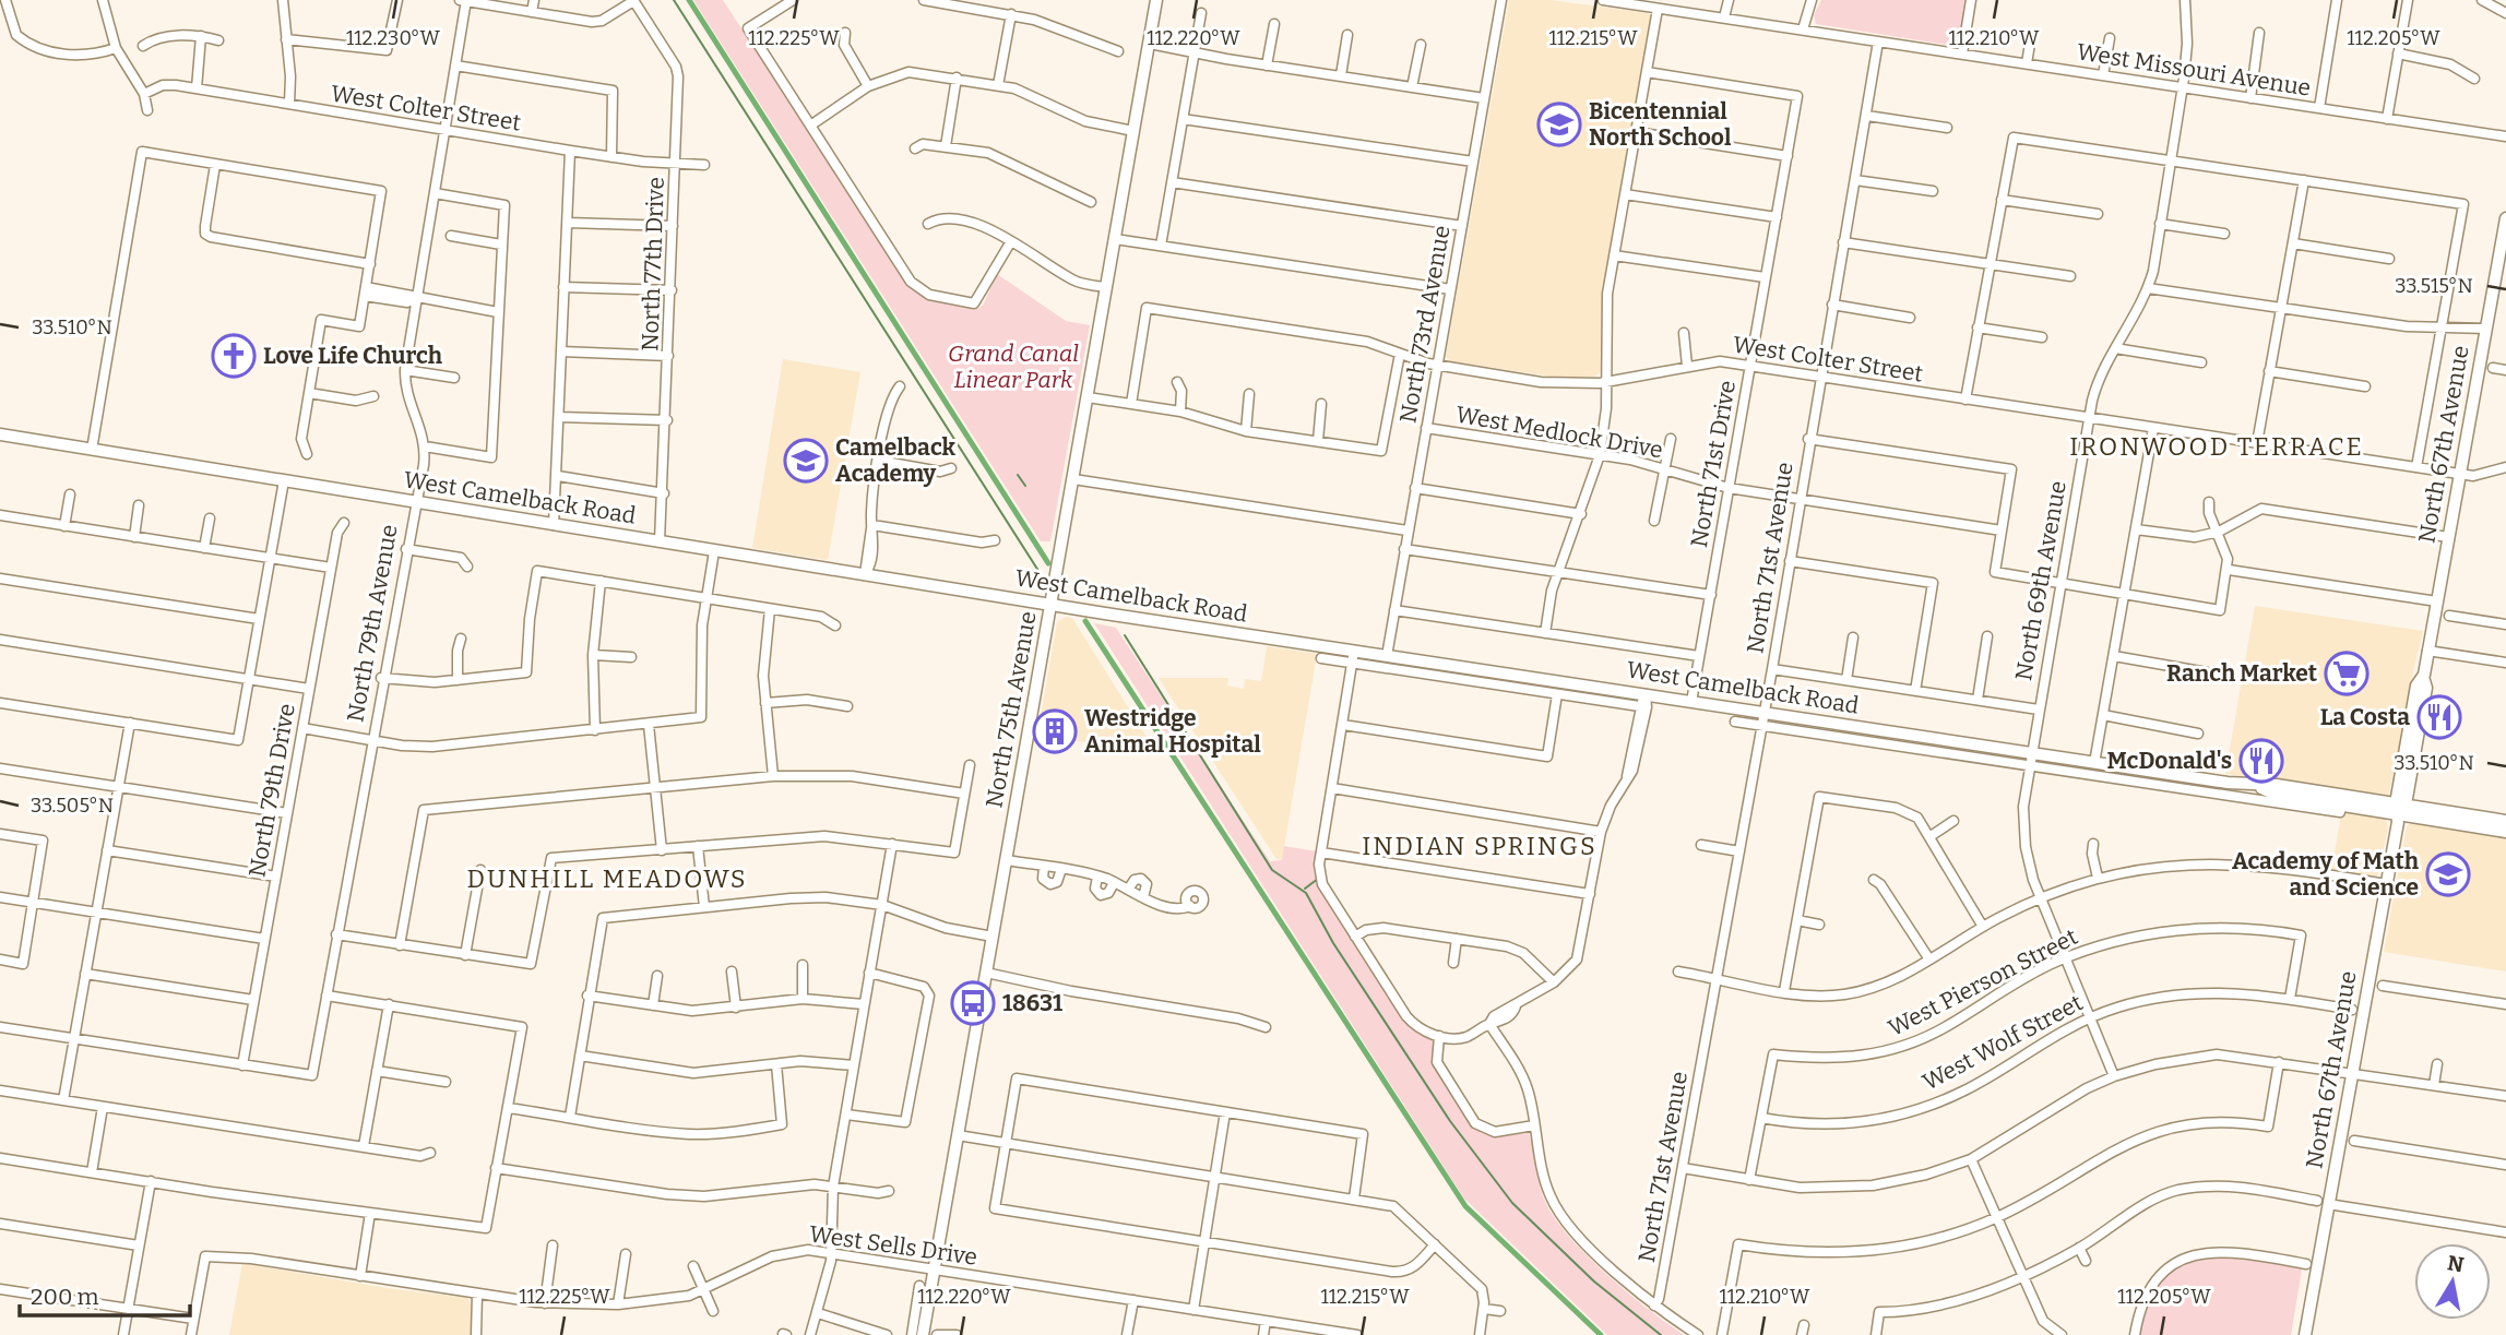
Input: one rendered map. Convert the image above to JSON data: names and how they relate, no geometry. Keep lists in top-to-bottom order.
{
  "streets": {
    "main road": ["North 67th Avenue", "West Camelback Road", "North 75th Avenue"],
    "street": [
      "West Missouri Avenue",
      "West Colter Street",
      "North 77th Drive",
      "North 73rd Avenue",
      "West Medlock Drive",
      "North 71st Drive",
      "North 71st Avenue",
      "North 69th Avenue",
      "North 79th Avenue",
      "North 79th Drive",
      "West Pierson Street",
      "West Wolf Street",
      "West Sells Drive"
    ]
  },
  "crossings": [
    ["West Missouri Avenue", "North 71st Avenue"],
    ["West Missouri Avenue", "North 69th Avenue"],
    ["West Colter Street", "North 77th Drive"],
    ["West Colter Street", "North 73rd Avenue"],
    ["West Colter Street", "North 67th Avenue"],
    ["West Colter Street", "North 71st Drive"],
    ["West Colter Street", "North 71st Avenue"],
    ["West Colter Street", "North 69th Avenue"],
    ["West Colter Street", "North 79th Avenue"],
    ["North 77th Drive", "West Camelback Road"],
    ["North 73rd Avenue", "West Medlock Drive"],
    ["North 73rd Avenue", "West Camelback Road"],
    ["West Medlock Drive", "North 71st Drive"],
    ["West Medlock Drive", "North 71st Avenue"],
    ["North 67th Avenue", "West Camelback Road"],
    ["North 71st Drive", "West Camelback Road"],
    ["West Camelback Road", "North 71st Avenue"],
    ["West Camelback Road", "North 69th Avenue"],
    ["West Camelback Road", "North 79th Avenue"],
    ["West Camelback Road", "North 75th Avenue"],
    ["North 69th Avenue", "West Pierson Street"],
    ["North 69th Avenue", "West Wolf Street"],
    ["North 79th Avenue", "North 79th Drive"],
    ["North 75th Avenue", "West Sells Drive"],
    ["West Pierson Street", "West Wolf Street"]
  ],
  "districts": ["IRONWOOD TERRACE", "INDIAN SPRINGS", "DUNHILL MEADOWS"],
  "parks": ["Grand Canal Linear Park"],
  "places": {
    "school or university": ["Bicentennial North School", "Camelback Academy", "Academy of Math and Science"],
    "church": ["Love Life Church"],
    "supermarket": ["Ranch Market"],
    "restaurant": ["La Costa", "McDonald's"],
    "building": ["Westridge Animal Hospital"],
    "bus stop": ["18631"]
  },
  "scale_bar": "200 m",
  "north": "top",
  "coordinates": [
    "112.210°W",
    "112.205°W",
    "112.230°W",
    "112.225°W",
    "112.220°W",
    "112.215°W",
    "33.515°N",
    "33.510°N",
    "33.505°N"
  ]
}
